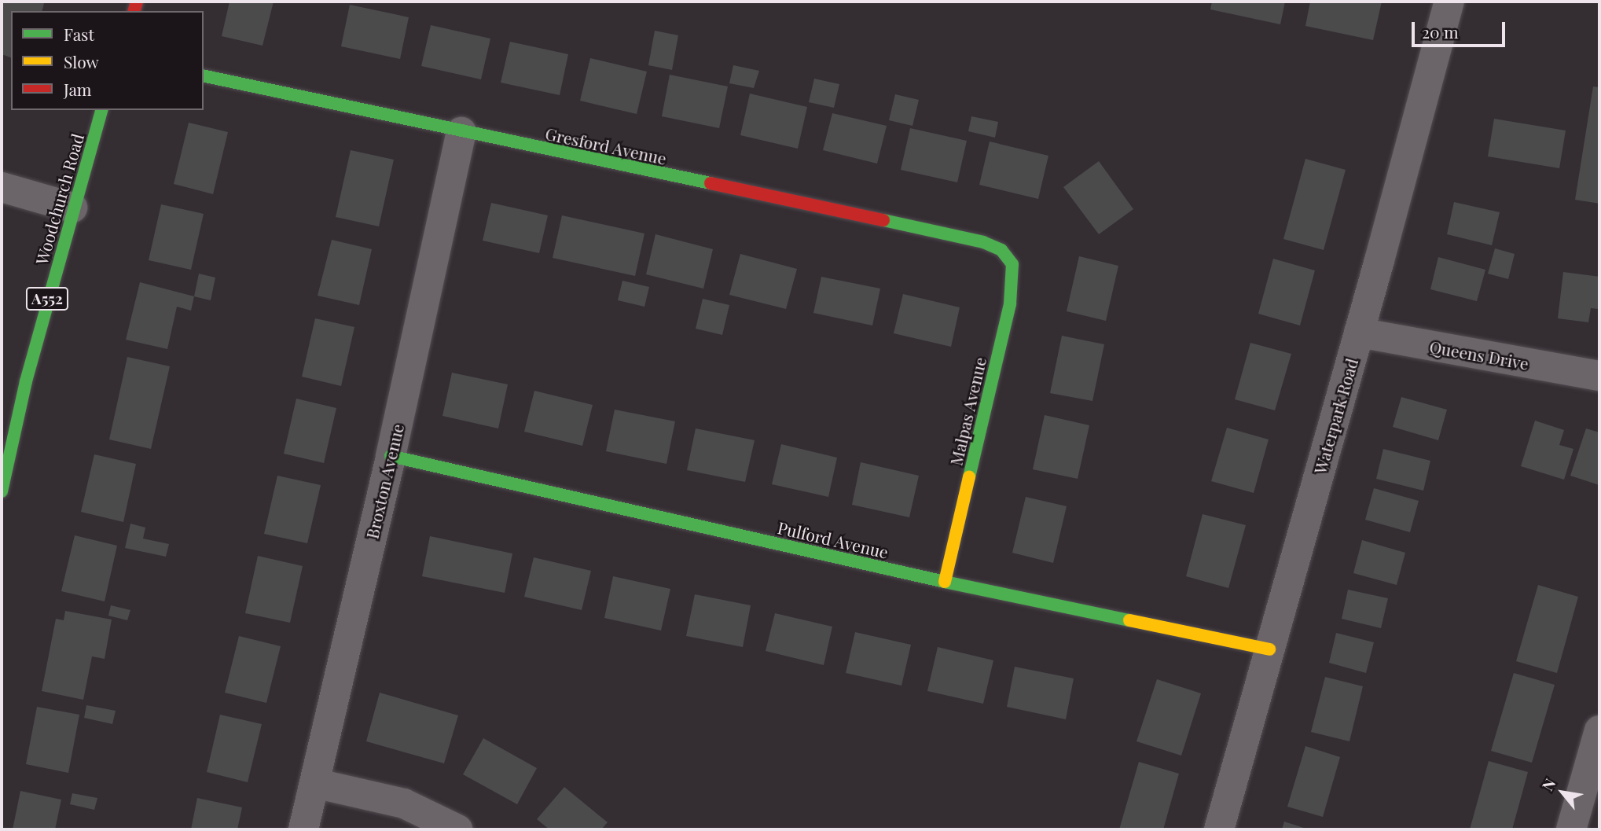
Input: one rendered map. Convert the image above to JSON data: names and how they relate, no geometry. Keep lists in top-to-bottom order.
{
  "streets": {
    "main road": [
      "Gresford Avenue",
      "Woodchurch Road",
      "A552",
      "Malpas Avenue",
      "Pulford Avenue"
    ],
    "street": ["Queens Drive", "Waterpark Road", "Broxton Avenue"]
  },
  "crossings": [
    ["Gresford Avenue", "Malpas Avenue"],
    ["Gresford Avenue", "Broxton Avenue"],
    ["Queens Drive", "Waterpark Road"],
    ["Malpas Avenue", "Pulford Avenue"],
    ["Waterpark Road", "Pulford Avenue"],
    ["Broxton Avenue", "Pulford Avenue"]
  ],
  "legend": ["Fast", "Slow", "Jam"],
  "scale_bar": "20 m",
  "north": "top left"
}
